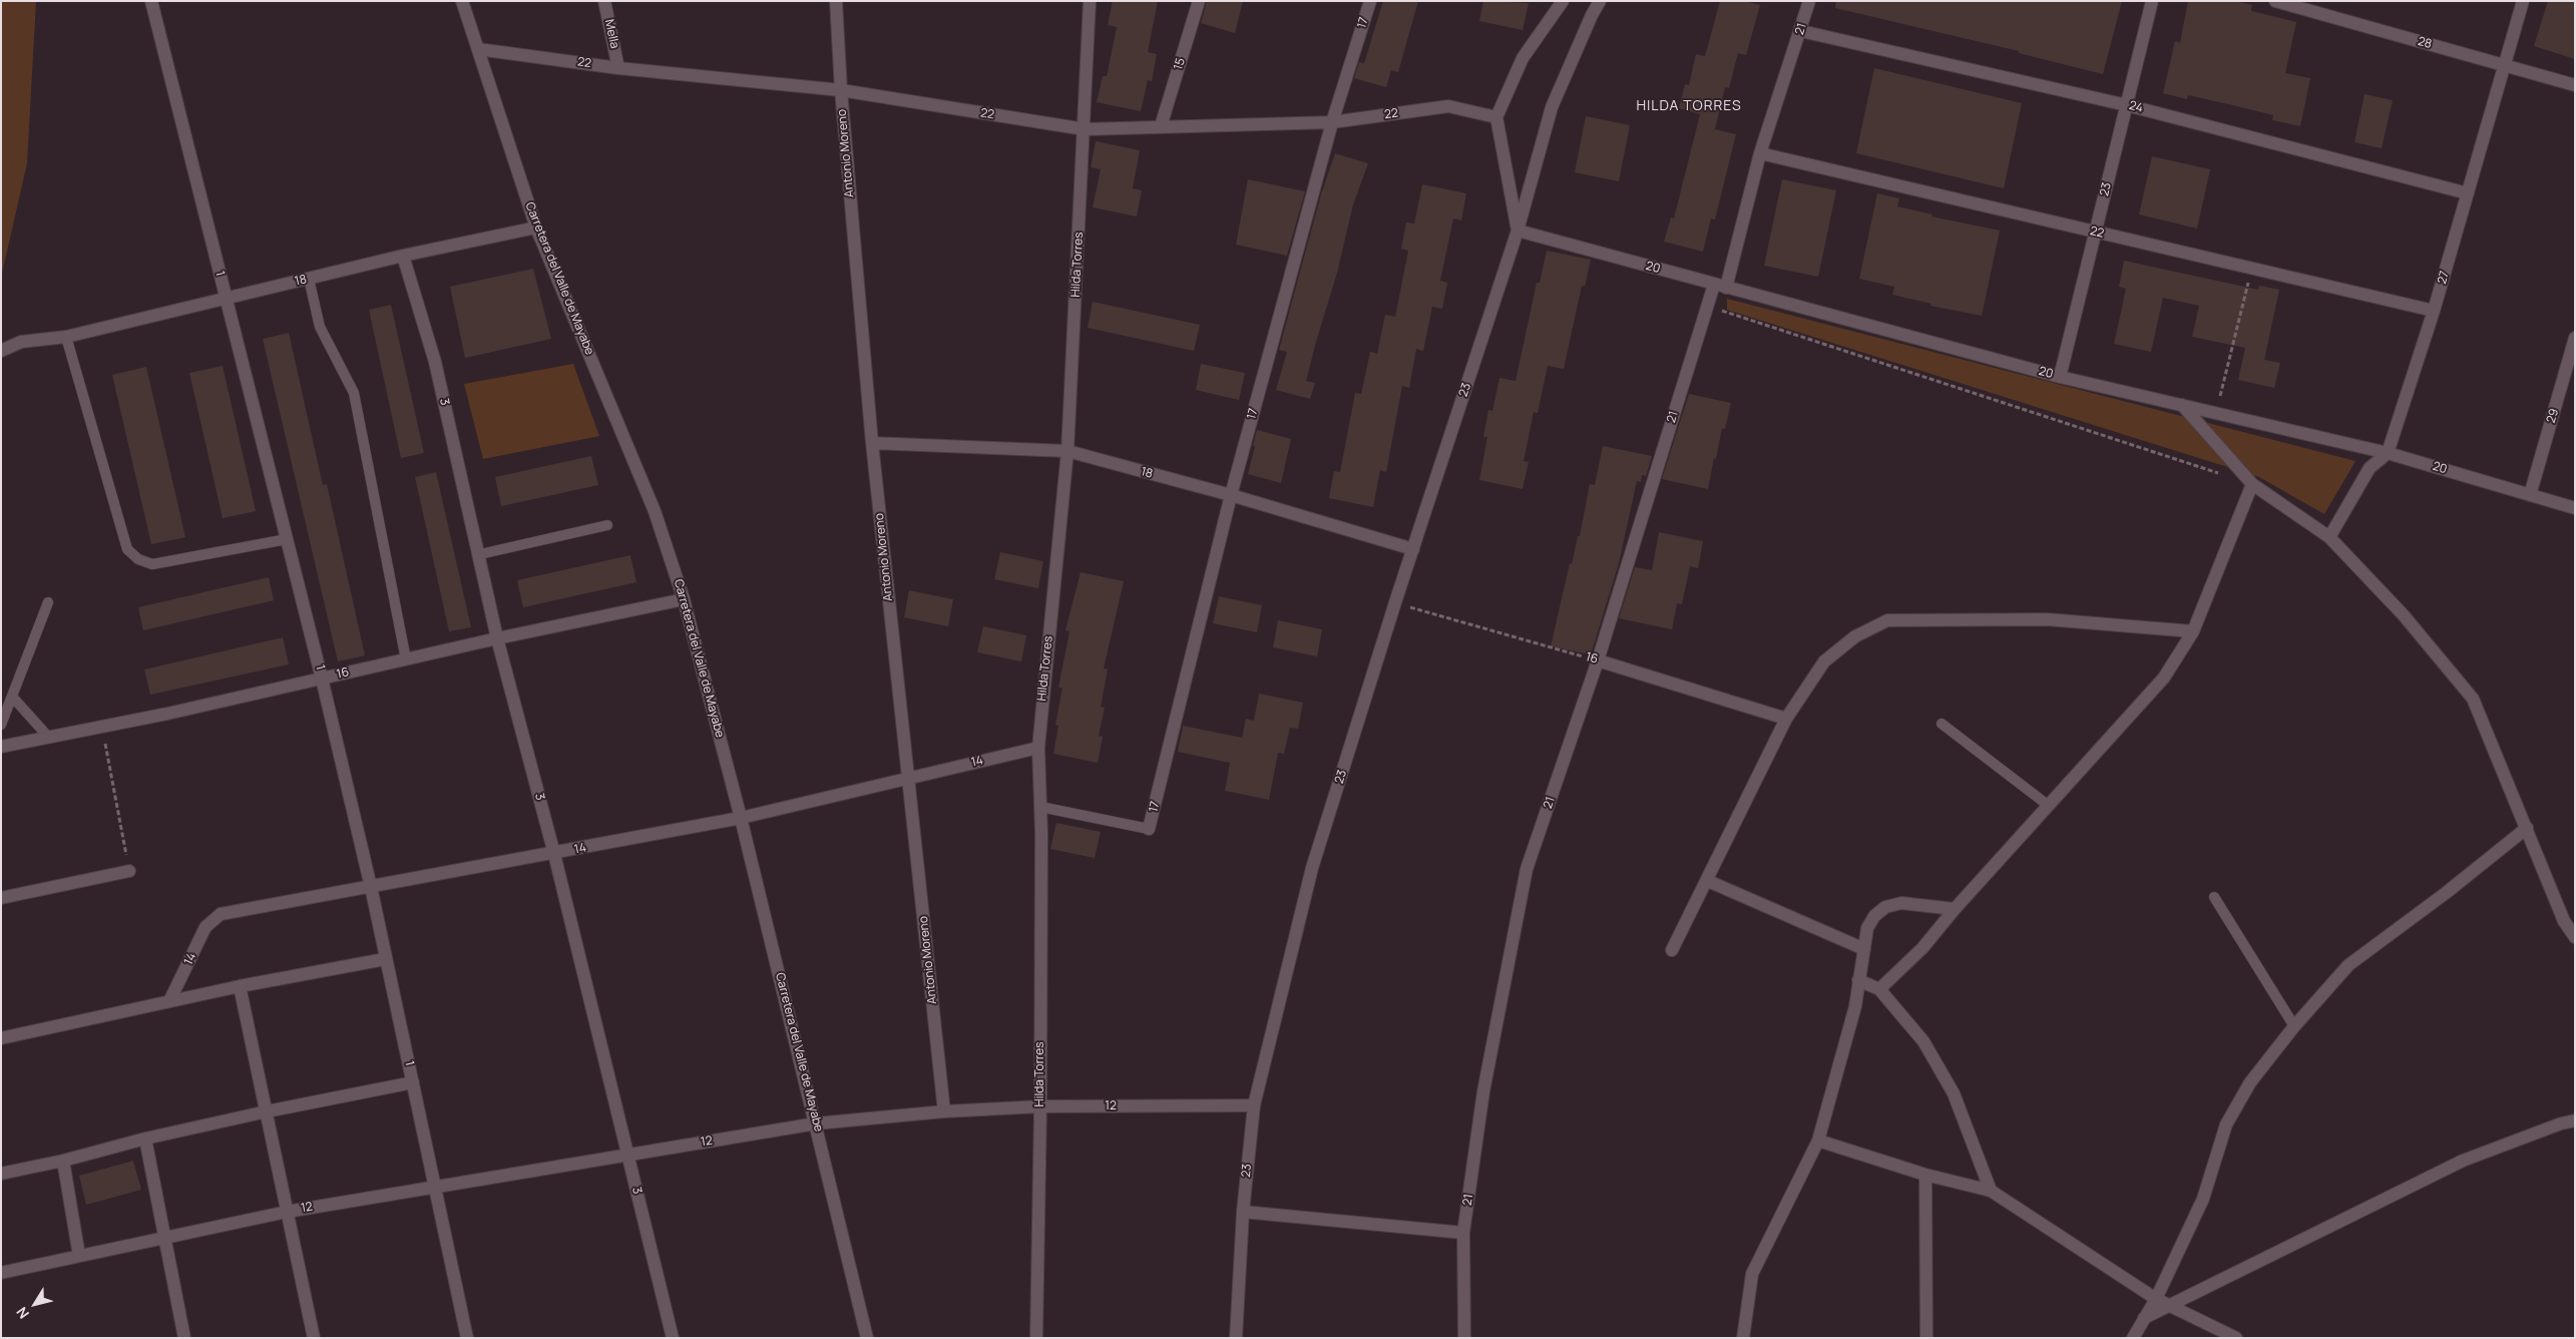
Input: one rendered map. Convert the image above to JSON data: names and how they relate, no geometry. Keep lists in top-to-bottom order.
{
  "streets": {
    "street": [
      "17",
      "21",
      "Mella",
      "28",
      "22",
      "15",
      "24",
      "Antonio Moreno",
      "23",
      "Hilda Torres",
      "20",
      "1",
      "27",
      "Carretera del Valle de Mayabe",
      "18",
      "3",
      "29",
      "16",
      "14",
      "12"
    ]
  },
  "crossings": [
    ["17", "22"],
    ["17", "18"],
    ["21", "22"],
    ["21", "24"],
    ["21", "20"],
    ["21", "16"],
    ["Mella", "22"],
    ["28", "27"],
    ["22", "15"],
    ["22", "Antonio Moreno"],
    ["22", "23"],
    ["22", "Hilda Torres"],
    ["22", "27"],
    ["22", "Carretera del Valle de Mayabe"],
    ["24", "23"],
    ["24", "27"],
    ["Antonio Moreno", "18"],
    ["Antonio Moreno", "14"],
    ["Antonio Moreno", "12"],
    ["23", "20"],
    ["23", "18"],
    ["23", "16"],
    ["23", "12"],
    ["Hilda Torres", "18"],
    ["Hilda Torres", "14"],
    ["Hilda Torres", "12"],
    ["20", "27"],
    ["20", "29"],
    ["1", "18"],
    ["1", "16"],
    ["1", "14"],
    ["1", "12"],
    ["Carretera del Valle de Mayabe", "18"],
    ["Carretera del Valle de Mayabe", "16"],
    ["Carretera del Valle de Mayabe", "14"],
    ["Carretera del Valle de Mayabe", "12"],
    ["18", "3"],
    ["3", "16"],
    ["3", "14"],
    ["3", "12"]
  ],
  "districts": ["HILDA TORRES"],
  "north": "bottom left"
}
